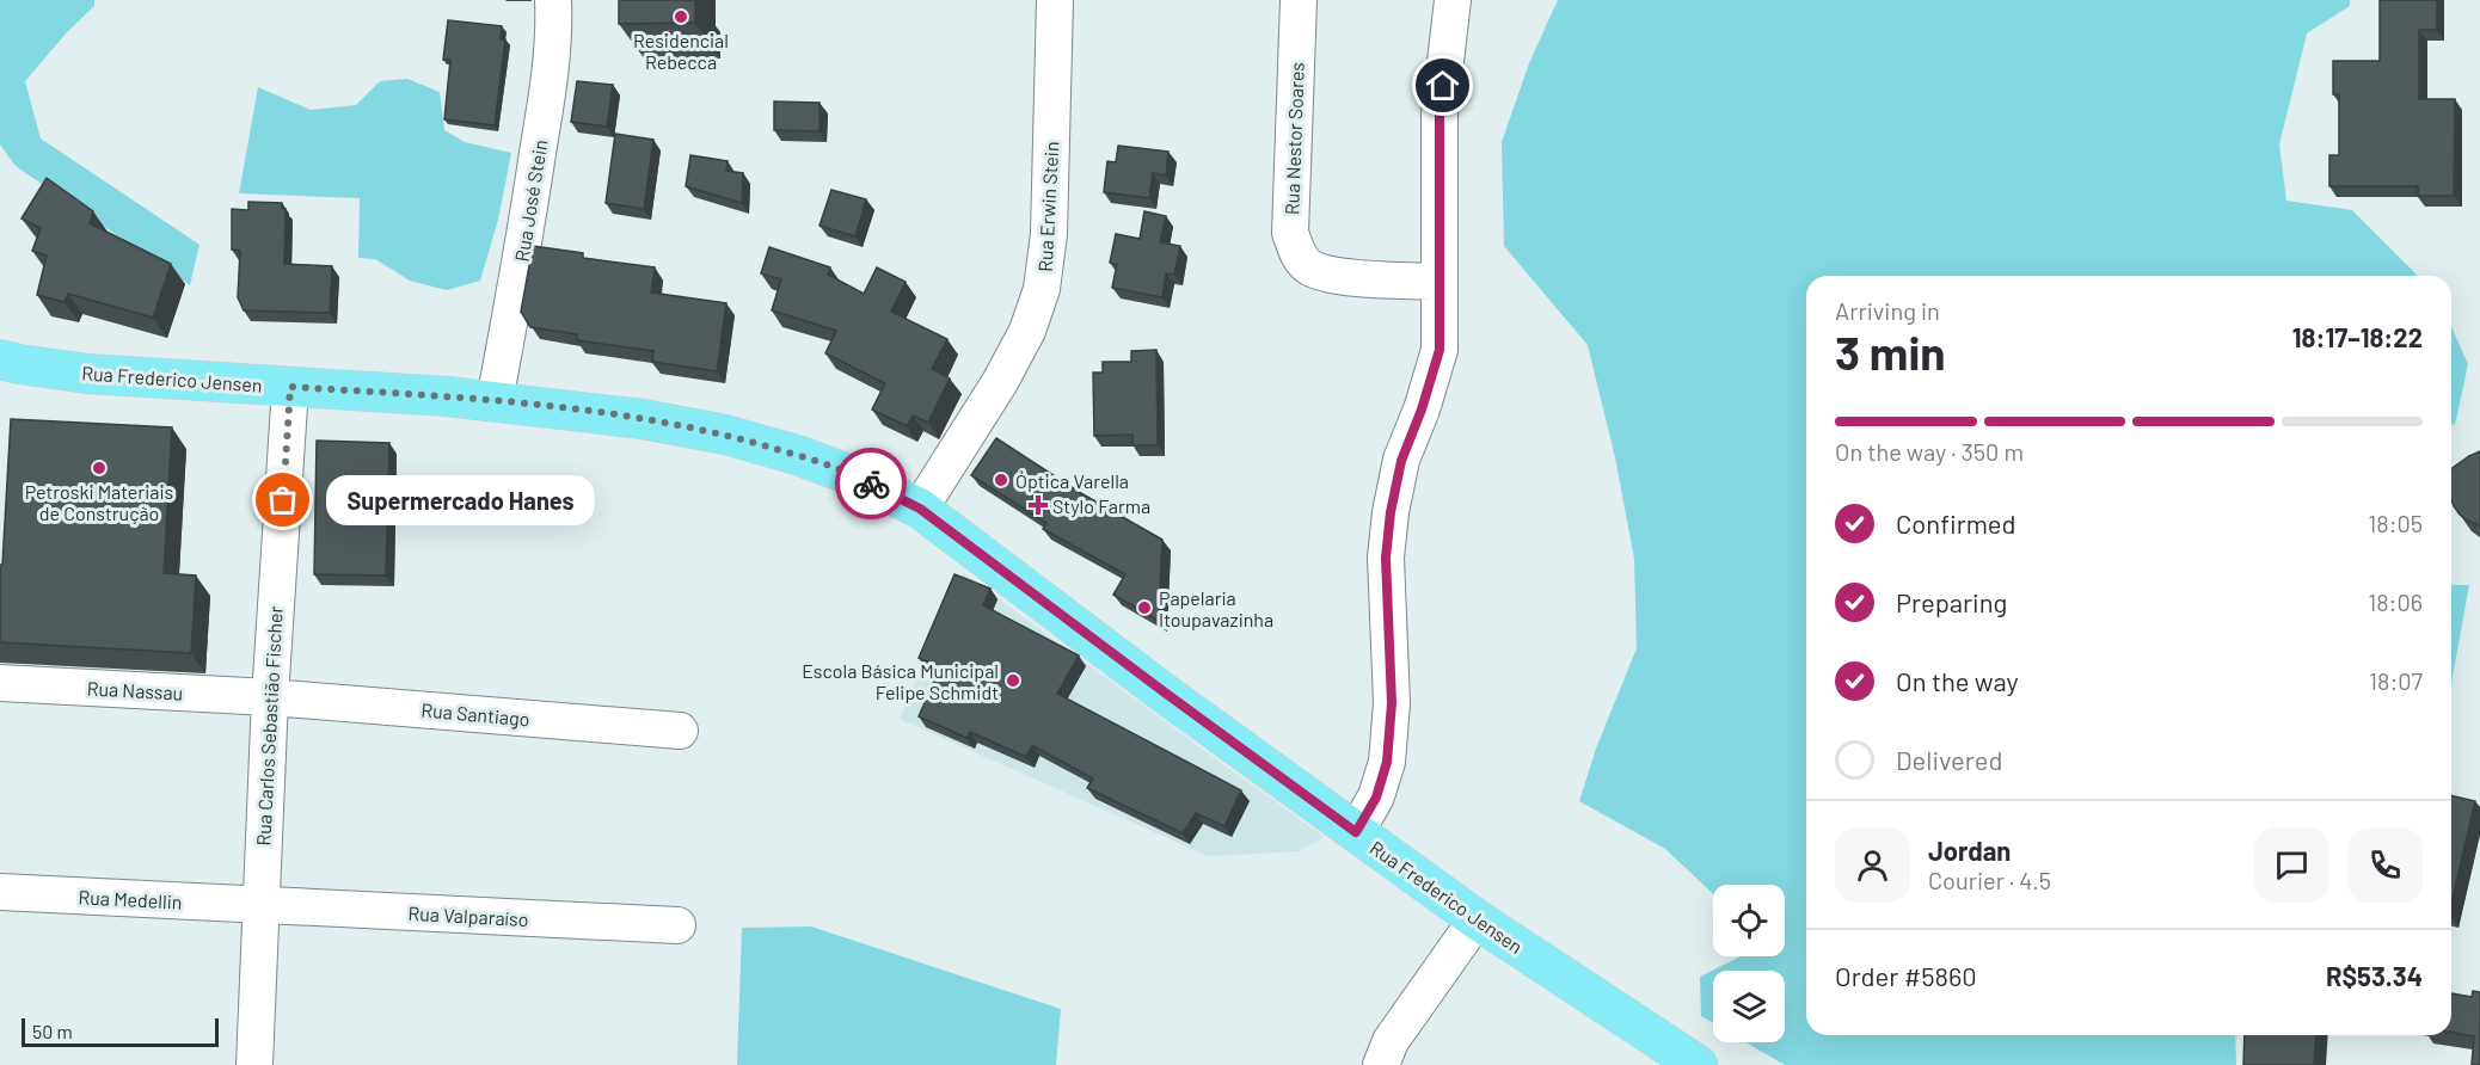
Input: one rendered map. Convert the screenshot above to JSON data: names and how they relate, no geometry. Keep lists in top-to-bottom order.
{
  "streets": {
    "main road": ["Rua Frederico Jensen"],
    "street": [
      "Rua Nestor Soares",
      "Rua José Stein",
      "Rua Erwin Stein",
      "Rua Nassau",
      "Rua Santiago",
      "Rua Carlos Sebastião Fischer",
      "Rua Medellin",
      "Rua Valparaíso"
    ]
  },
  "crossings": [
    ["Rua José Stein", "Rua Frederico Jensen"],
    ["Rua Erwin Stein", "Rua Frederico Jensen"],
    ["Rua Frederico Jensen", "Rua Carlos Sebastião Fischer"],
    ["Rua Nassau", "Rua Santiago"],
    ["Rua Nassau", "Rua Carlos Sebastião Fischer"],
    ["Rua Santiago", "Rua Carlos Sebastião Fischer"],
    ["Rua Carlos Sebastião Fischer", "Rua Medellin"],
    ["Rua Carlos Sebastião Fischer", "Rua Valparaíso"],
    ["Rua Medellin", "Rua Valparaíso"]
  ],
  "places": {
    "other": [
      "Residencial Rebecca",
      "Petroski Materiais de Construção",
      "Óptica Varella",
      "Supermercado Hanes",
      "Papelaria Itoupavazinha",
      "Escola Básica Municipal Felipe Schmidt"
    ],
    "health": ["Stylo Farma"]
  },
  "scale_bar": "50 m",
  "page": {
    "heading": ["3 min", "Arriving in", "18:17–18:22"],
    "panel": [
      "Jordan",
      "Courier · 4.5",
      "Order #5860",
      "R$53.34"
    ],
    "bar": "On the way · 350 m",
    "bubble": "Supermercado Hanes",
    "list": [
      ["Confirmed", "18:05"],
      ["Preparing", "18:06"],
      ["On the way", "18:07"],
      "Delivered"
    ],
    "scale": "50 m"
  }
}
